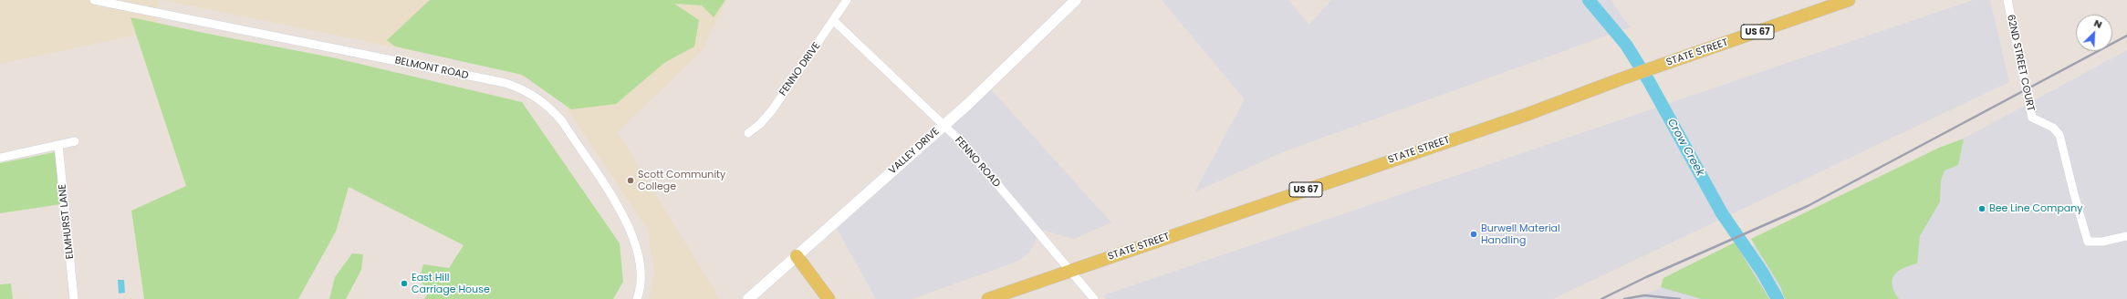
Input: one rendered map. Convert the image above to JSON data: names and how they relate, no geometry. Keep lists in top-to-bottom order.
{
  "streets": {
    "main road": ["US 67", "STATE STREET"],
    "street": [
      "62ND STREET COURT",
      "BELMONT ROAD",
      "FENNO DRIVE",
      "VALLEY DRIVE",
      "FENNO ROAD",
      "ELMHURST LANE"
    ]
  },
  "crossings": [
    ["STATE STREET", "FENNO ROAD"],
    ["FENNO DRIVE", "FENNO ROAD"],
    ["VALLEY DRIVE", "FENNO ROAD"]
  ],
  "water": ["Crow Creek"],
  "places": [
    "Scott Community College",
    "Bee Line Company",
    "Burwell Material Handling",
    "East Hill Carriage House"
  ],
  "north": "top right"
}
